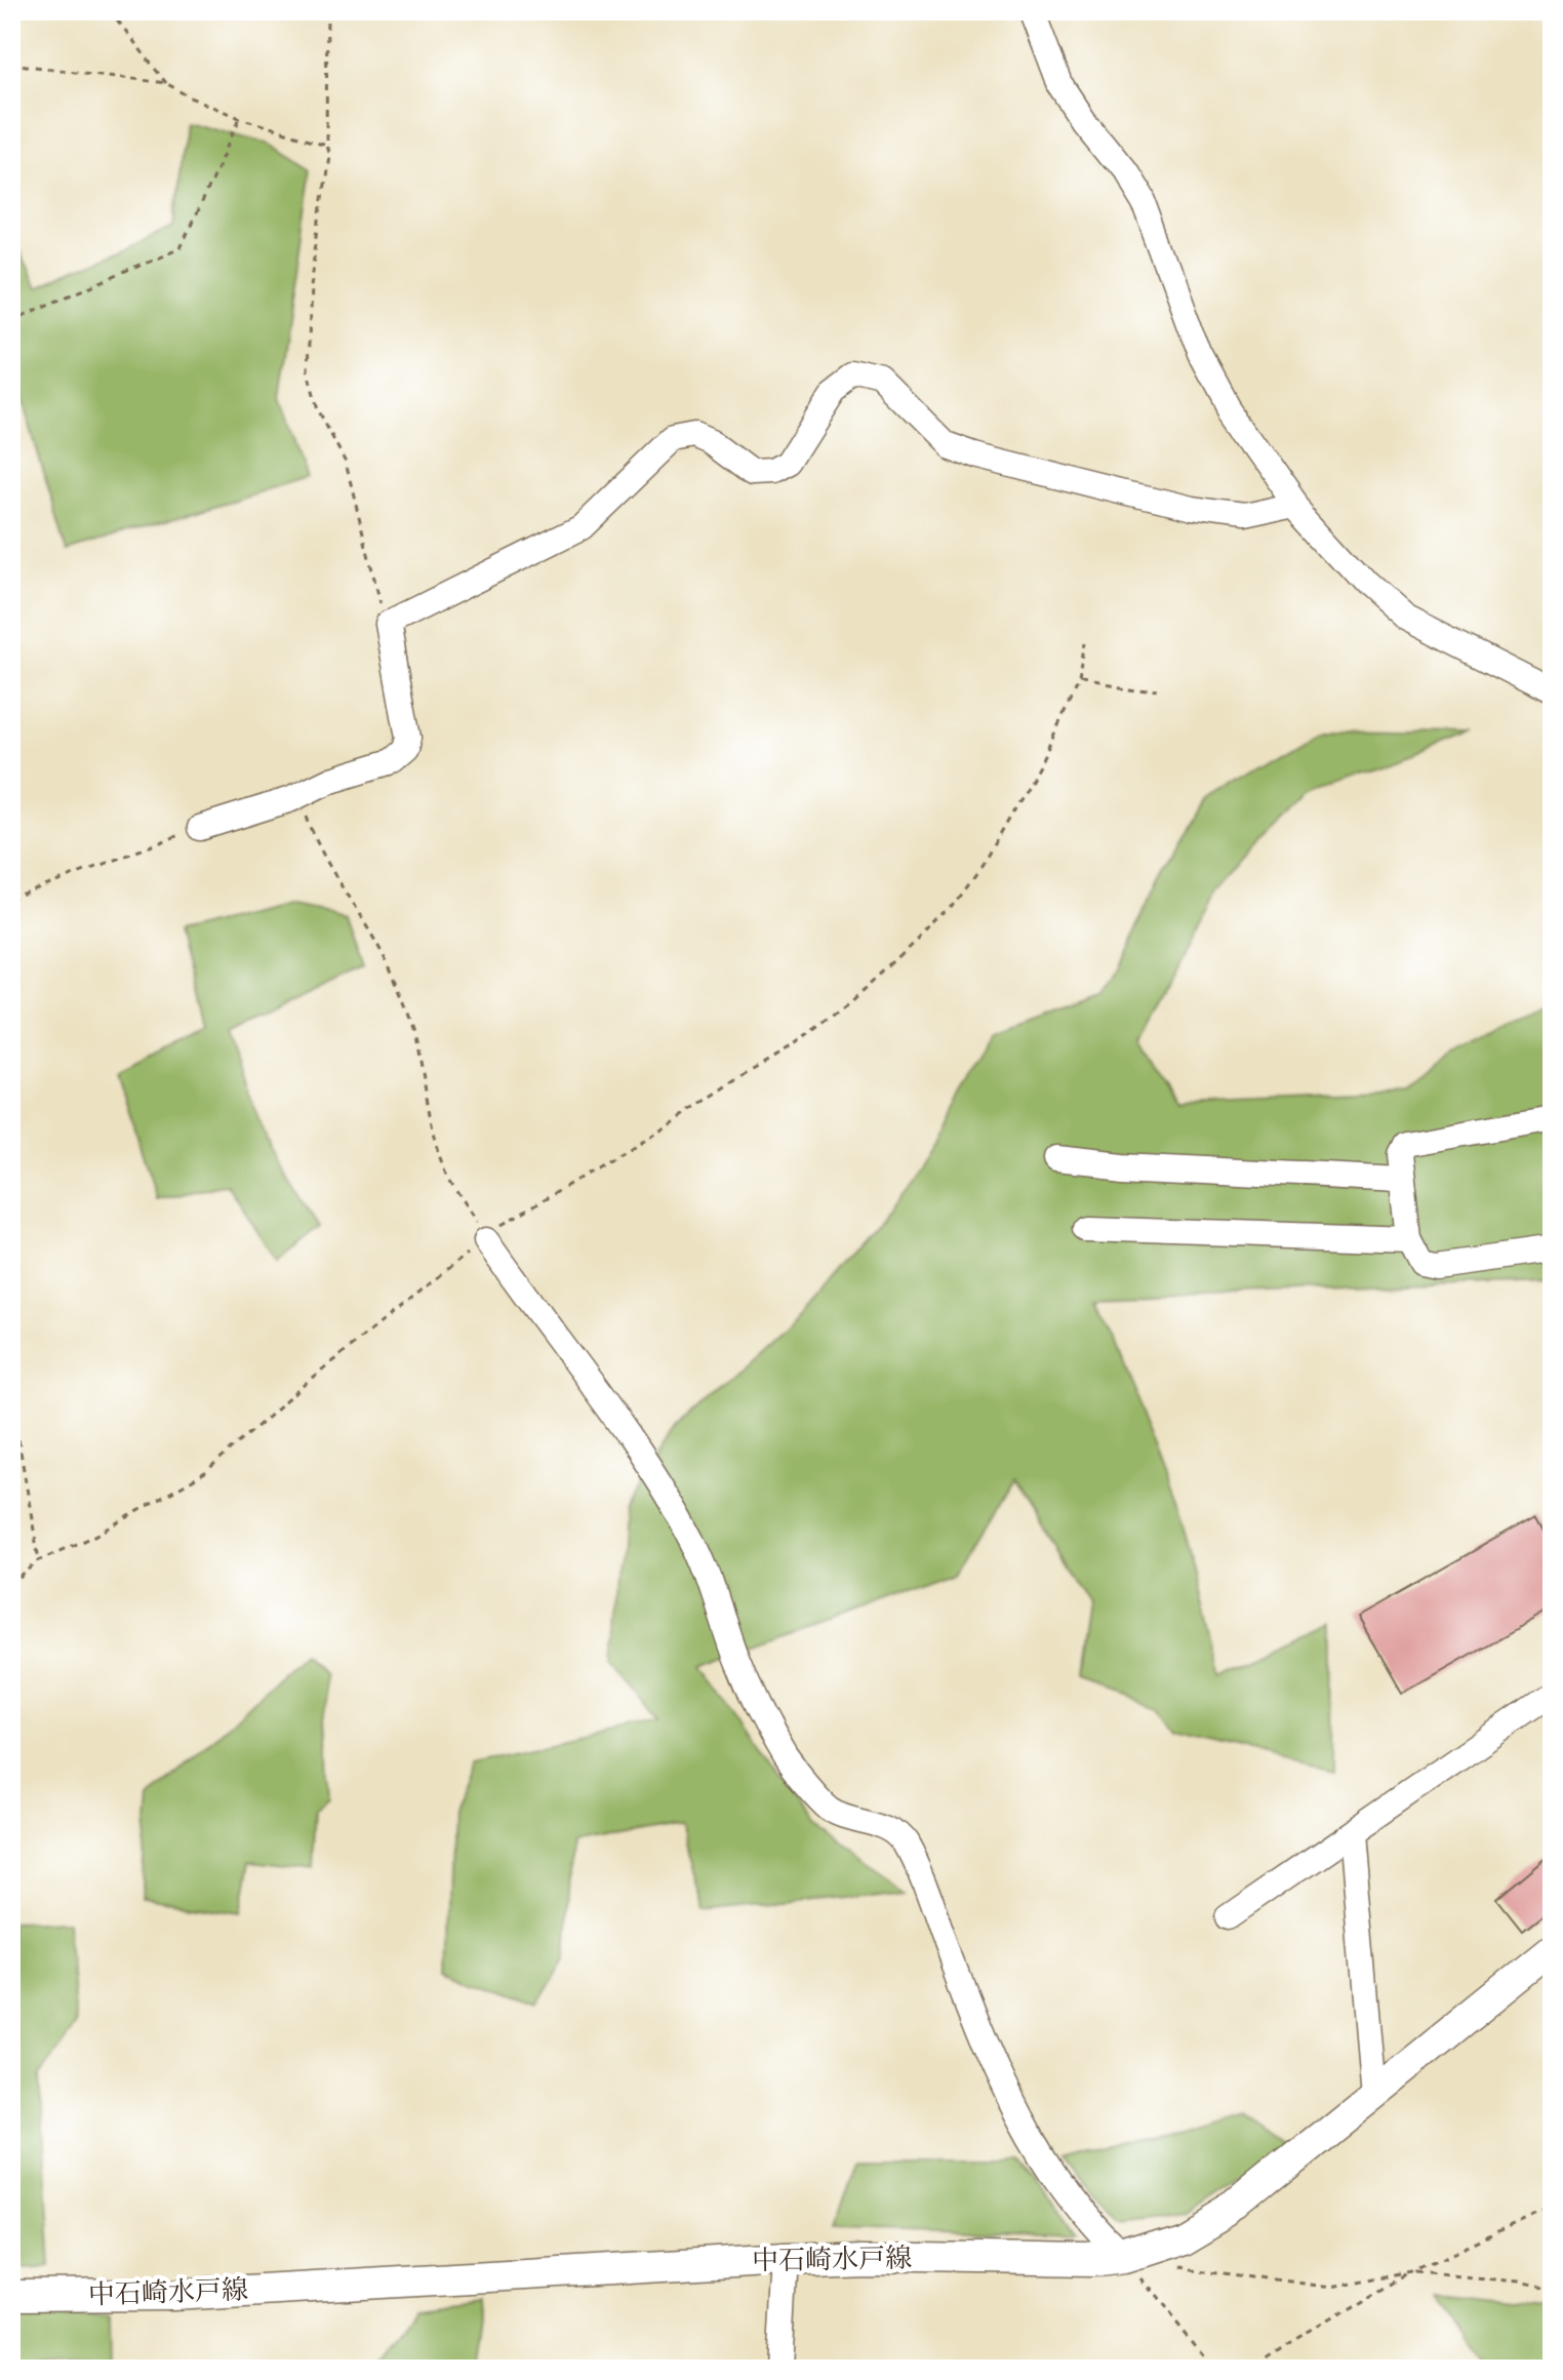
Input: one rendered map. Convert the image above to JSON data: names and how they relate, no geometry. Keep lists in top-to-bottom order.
{
  "streets": {
    "main road": ["中石崎水戸線"]
  }
}
